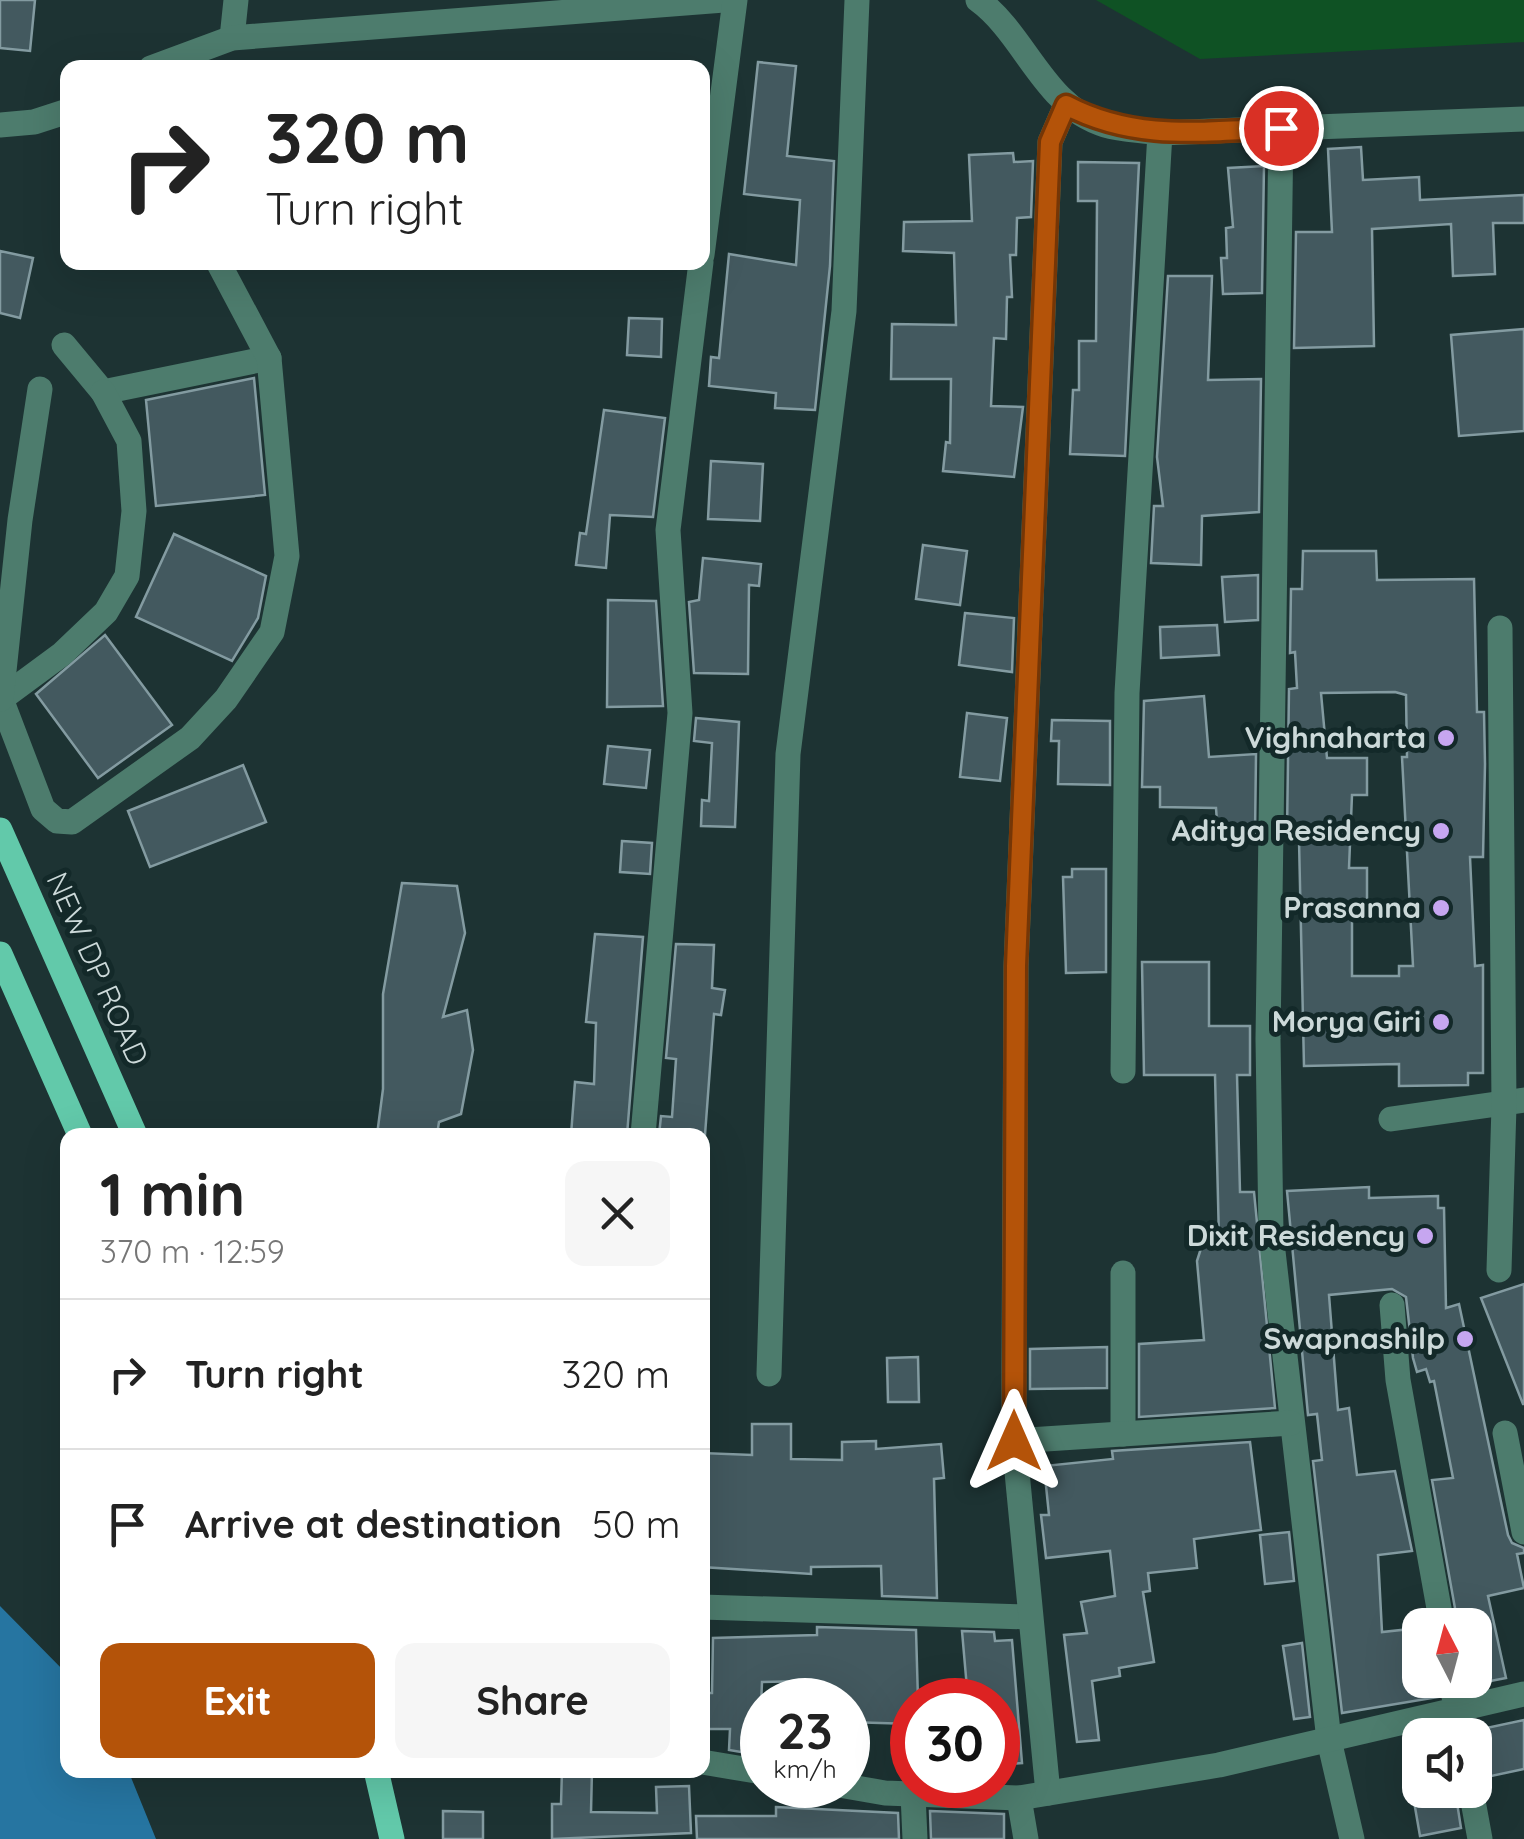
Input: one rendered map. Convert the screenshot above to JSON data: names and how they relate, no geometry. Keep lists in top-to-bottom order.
{
  "streets": {
    "main road": ["NEW DP ROAD"]
  },
  "places": [
    "Vighnaharta",
    "Aditya Residency",
    "Prasanna",
    "Morya Giri",
    "Dixit Residency",
    "Swapnashilp"
  ],
  "north": "top",
  "page": {
    "turn": ["320 m", "Turn right"],
    "heading": ["1 min", "370 m · 12:59"],
    "list": [
      {
        "name": "Turn right",
        "value": "320 m"
      },
      {
        "name": "Arrive at destination",
        "value": "50 m"
      }
    ],
    "buttons": ["Exit", "Share"],
    "speed": "23 km/h",
    "limit": "30"
  }
}
